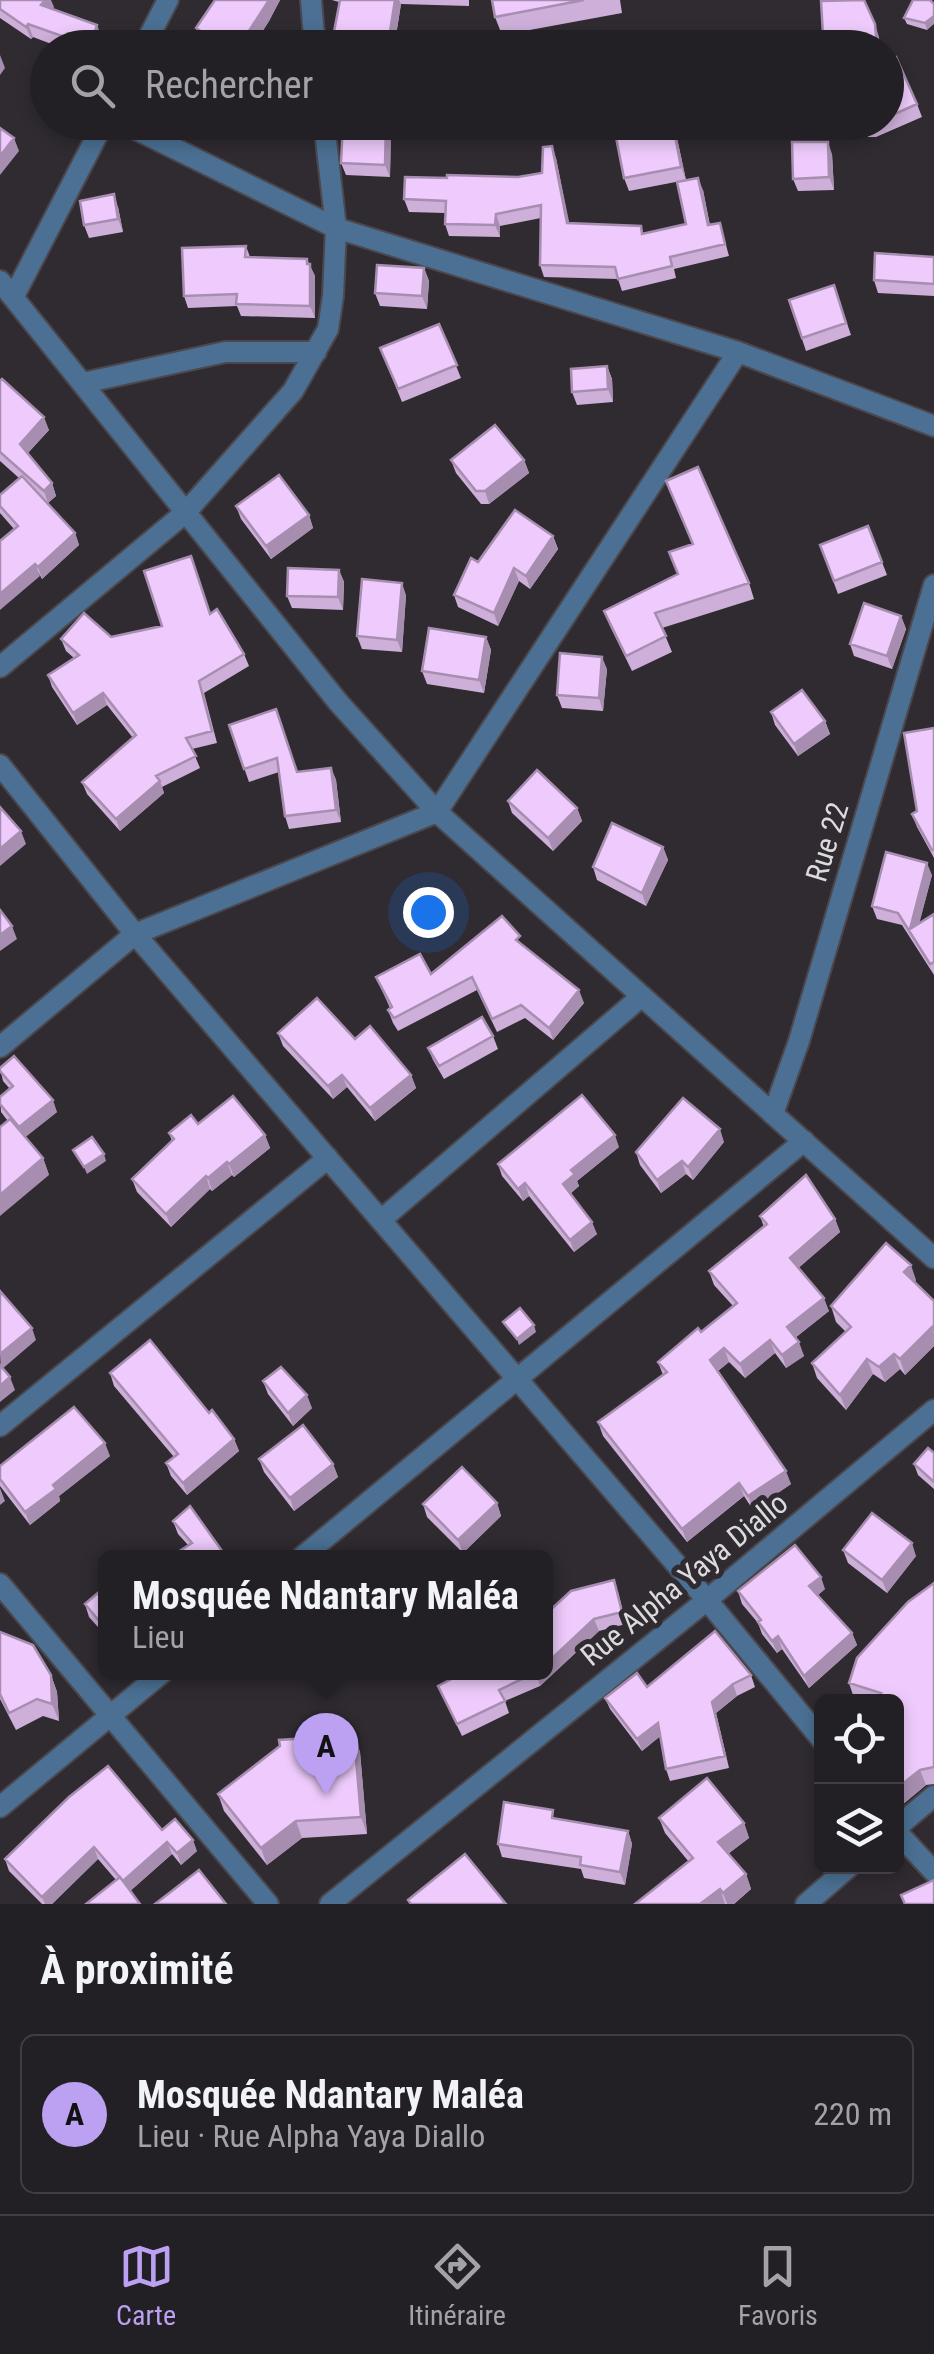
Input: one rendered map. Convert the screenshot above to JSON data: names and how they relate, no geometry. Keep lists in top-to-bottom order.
{
  "streets": {
    "street": ["Rue 22", "Rue Alpha Yaya Diallo"]
  },
  "page": {
    "search": "Rechercher",
    "popup": ["Mosquée Ndantary Maléa", "Lieu"],
    "pins": "A",
    "heading": "À proximité",
    "list": [
      {
        "mark": "A",
        "name": "Mosquée Ndantary Maléa",
        "note": "Lieu · Rue Alpha Yaya Diallo",
        "value": "220 m"
      }
    ],
    "nav": ["Carte", "Itinéraire", "Favoris"]
  }
}
